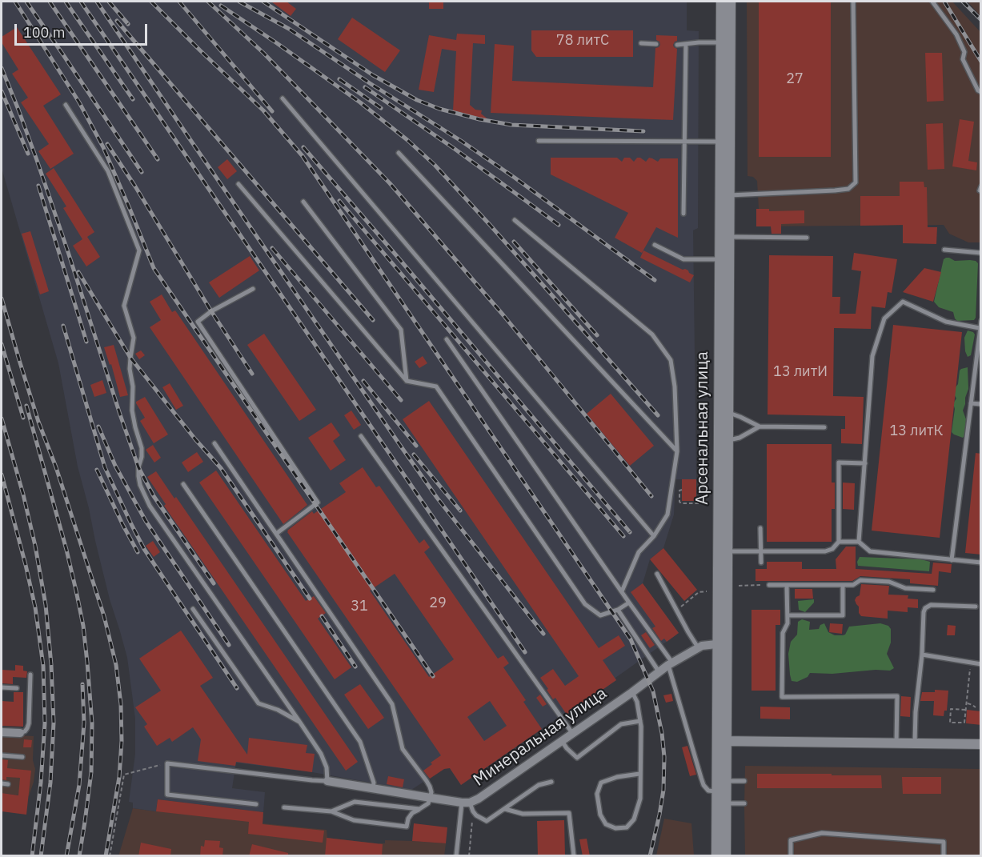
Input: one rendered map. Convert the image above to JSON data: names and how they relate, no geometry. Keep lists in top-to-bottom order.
{
  "streets": {
    "street": ["Арсенальная улица", "Минеральная улица"]
  },
  "crossings": [
    ["Арсенальная улица", "Минеральная улица"]
  ],
  "house_numbers": [
    "78 литС",
    "27",
    "13 литИ",
    "13 литК",
    "29",
    "31"
  ],
  "scale_bar": "100 m"
}
